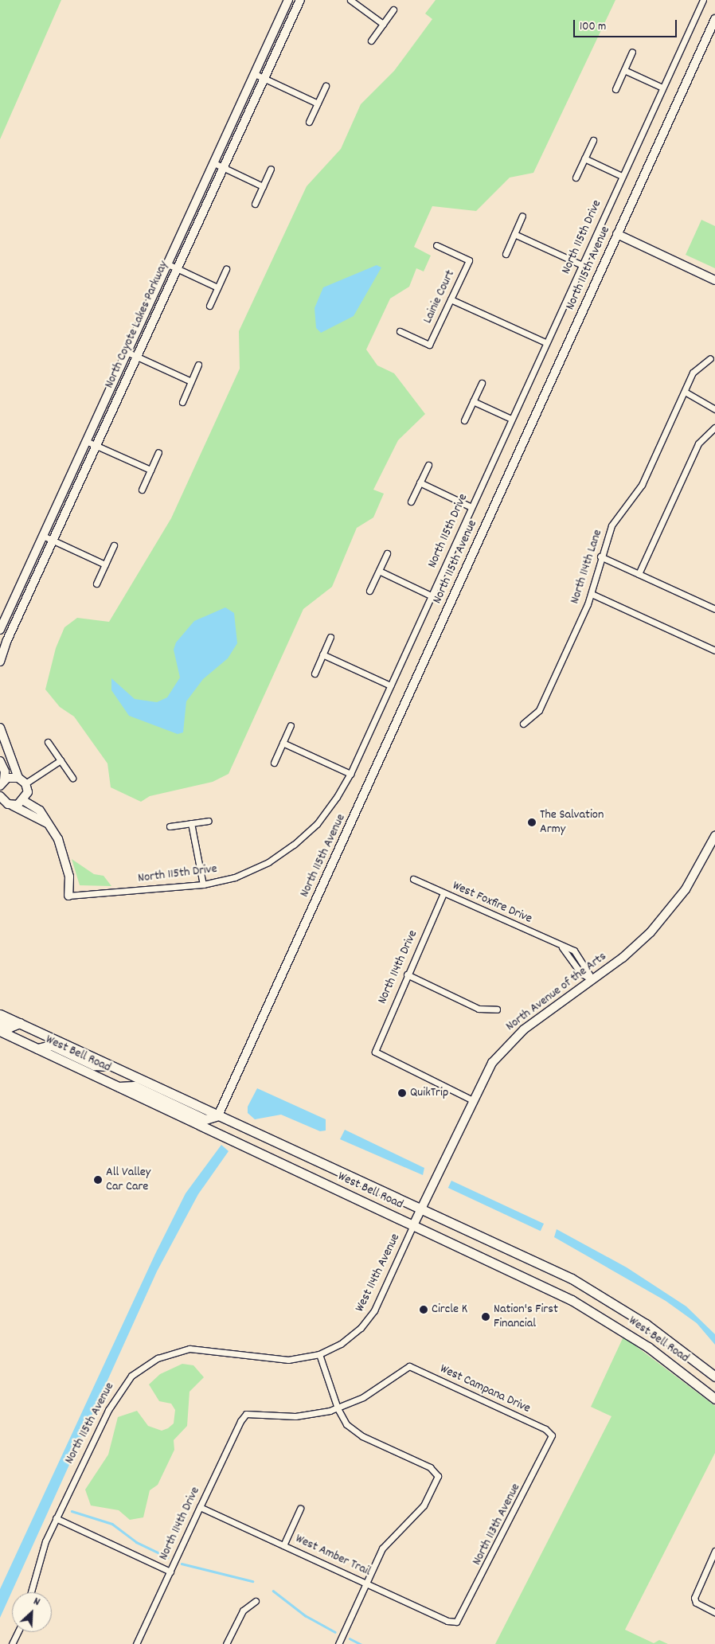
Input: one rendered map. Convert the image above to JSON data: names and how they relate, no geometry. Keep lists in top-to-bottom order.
{
  "streets": {
    "main road": ["West Bell Road"],
    "street": [
      "North 115th Drive",
      "North 115th Avenue",
      "Lainie Court",
      "North Coyote Lakes Parkway",
      "North 114th Lane",
      "West Foxfire Drive",
      "North 114th Drive",
      "North Avenue of the Arts",
      "West 114th Avenue",
      "West Campana Drive",
      "North 113th Avenue",
      "West Amber Trail"
    ]
  },
  "crossings": [
    ["North 115th Avenue", "West Bell Road"],
    ["North 115th Avenue", "West 114th Avenue"],
    ["West Foxfire Drive", "North 114th Drive"],
    ["West Foxfire Drive", "North Avenue of the Arts"],
    ["North 114th Drive", "North Avenue of the Arts"],
    ["North 114th Drive", "West Campana Drive"],
    ["North 114th Drive", "West Amber Trail"],
    ["North Avenue of the Arts", "West Bell Road"],
    ["North Avenue of the Arts", "West 114th Avenue"],
    ["West Bell Road", "West 114th Avenue"],
    ["West Campana Drive", "North 113th Avenue"],
    ["North 113th Avenue", "West Amber Trail"]
  ],
  "places": [
    "The Salvation Army",
    "QuikTrip",
    "All Valley Car Care",
    "Circle K",
    "Nation's First Financial"
  ],
  "scale_bar": "100 m",
  "north": "top right"
}
